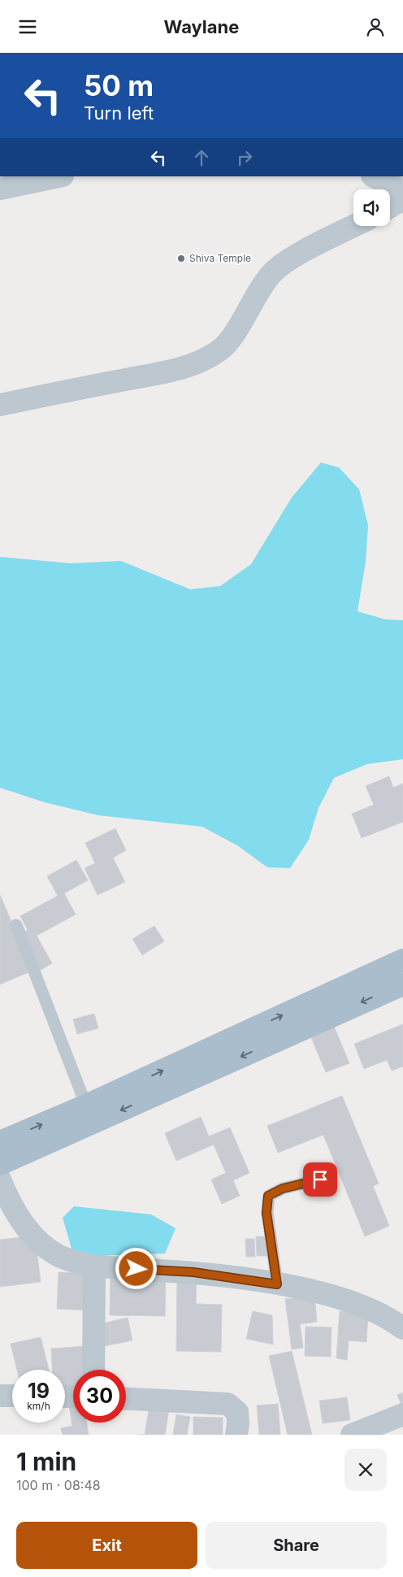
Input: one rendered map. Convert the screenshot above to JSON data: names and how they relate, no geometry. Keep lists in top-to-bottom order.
{
  "places": ["Shiva Temple"],
  "page": {
    "header": "Waylane",
    "turn": ["50 m", "Turn left"],
    "speed": "19 km/h",
    "limit": "30",
    "heading": ["1 min", "100 m · 08:48"],
    "buttons": ["Exit", "Share"]
  }
}
